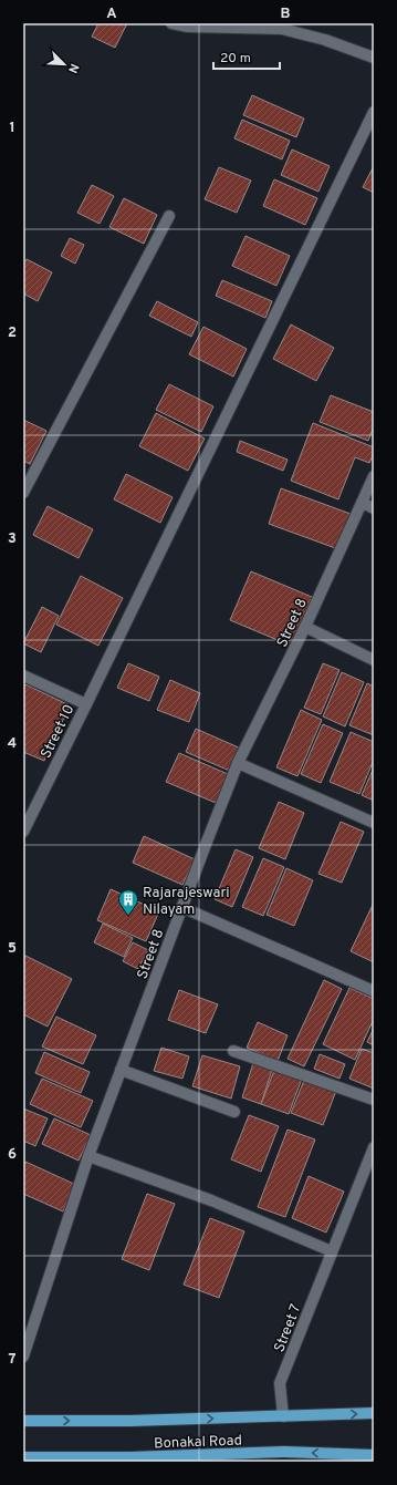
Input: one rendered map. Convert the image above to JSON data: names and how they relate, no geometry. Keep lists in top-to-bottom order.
{
  "streets": {
    "main road": ["Bonakal Road"],
    "street": ["Street 8", "Street 10", "Street 7"]
  },
  "crossings": [
    ["Street 7", "Bonakal Road"]
  ],
  "places": {
    "building": ["Rajarajeswari Nilayam"]
  },
  "scale_bar": "20 m",
  "north": "bottom right",
  "grid": {
    "columns": ["A", "B"],
    "rows": [
      "1",
      "2",
      "3",
      "4",
      "5",
      "6",
      "7"
    ]
  }
}
